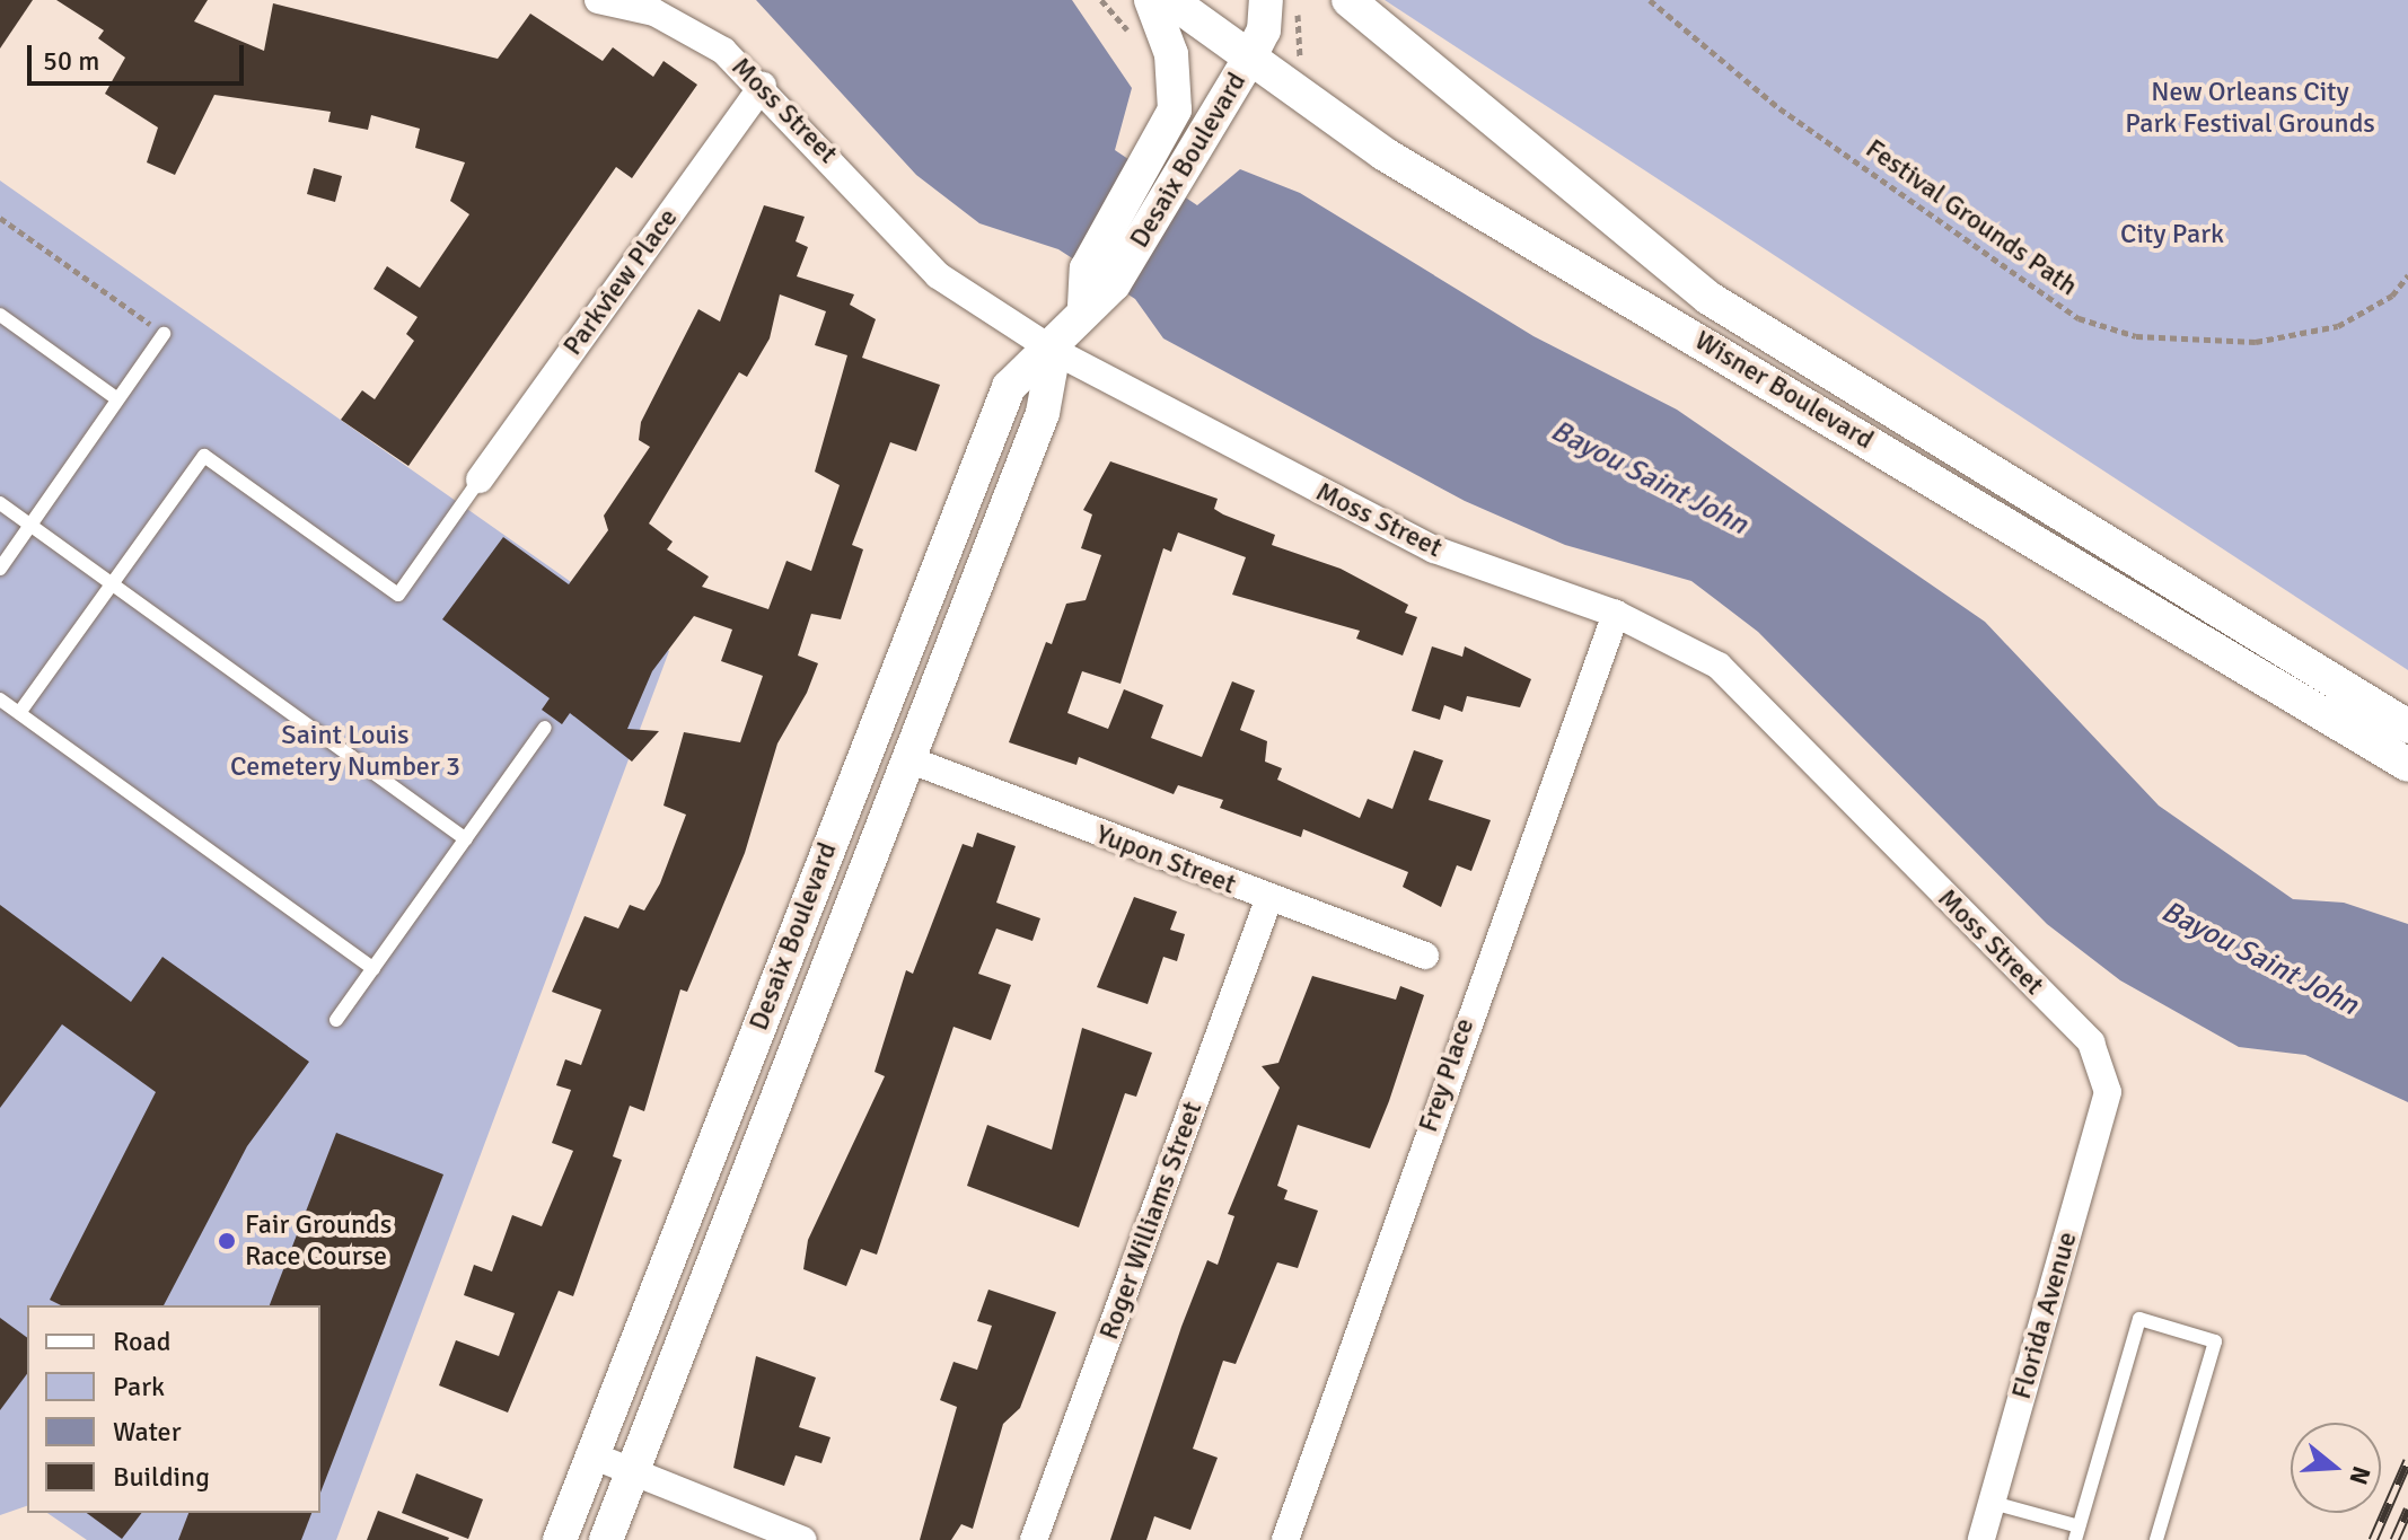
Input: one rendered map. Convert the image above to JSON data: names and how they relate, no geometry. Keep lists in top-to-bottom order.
{
  "streets": {
    "street": [
      "Moss Street",
      "Desaix Boulevard",
      "Parkview Place",
      "Wisner Boulevard",
      "Yupon Street",
      "Frey Place",
      "Roger Williams Street",
      "Florida Avenue"
    ],
    "path": ["Festival Grounds Path"]
  },
  "crossings": [
    ["Moss Street", "Desaix Boulevard"],
    ["Moss Street", "Parkview Place"],
    ["Moss Street", "Frey Place"],
    ["Moss Street", "Florida Avenue"],
    ["Desaix Boulevard", "Wisner Boulevard"],
    ["Desaix Boulevard", "Yupon Street"],
    ["Yupon Street", "Roger Williams Street"]
  ],
  "water": ["Bayou Saint John"],
  "parks": ["New Orleans City Park Festival Grounds", "City Park", "Saint Louis Cemetery Number 3"],
  "places": ["Fair Grounds Race Course"],
  "legend": [
    "Road",
    "Park",
    "Water",
    "Building"
  ],
  "scale_bar": "50 m",
  "north": "right"
}
